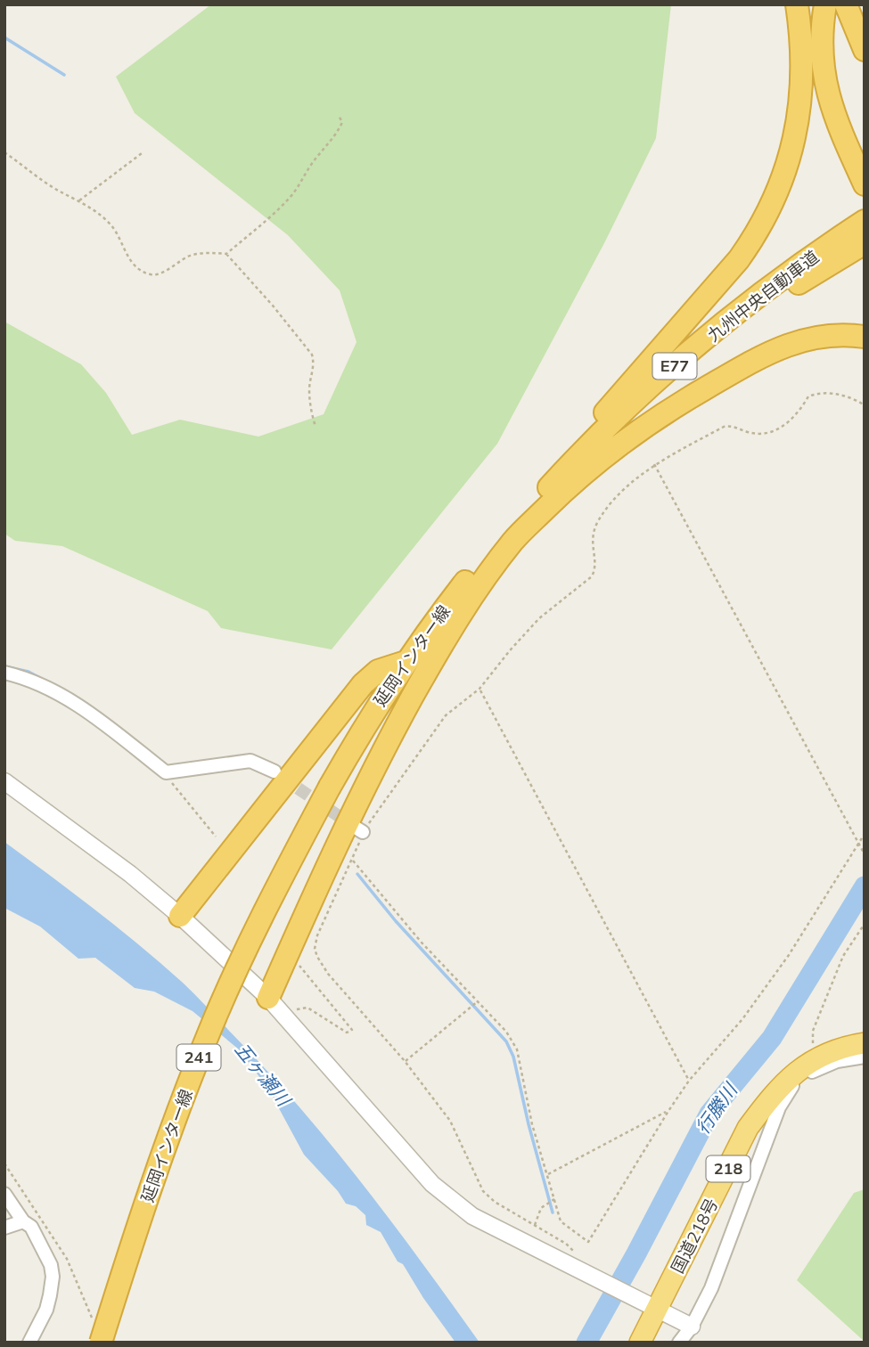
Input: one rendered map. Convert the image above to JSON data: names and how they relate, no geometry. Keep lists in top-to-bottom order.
{
  "streets": {
    "highway": [
      "九州中央自動車道",
      "E77",
      "延岡インター線",
      "241",
      "218",
      "国道218号"
    ]
  },
  "crossings": [
    ["九州中央自動車道", "延岡インター線"]
  ],
  "water": ["五ヶ瀬川", "行縢川"]
}
